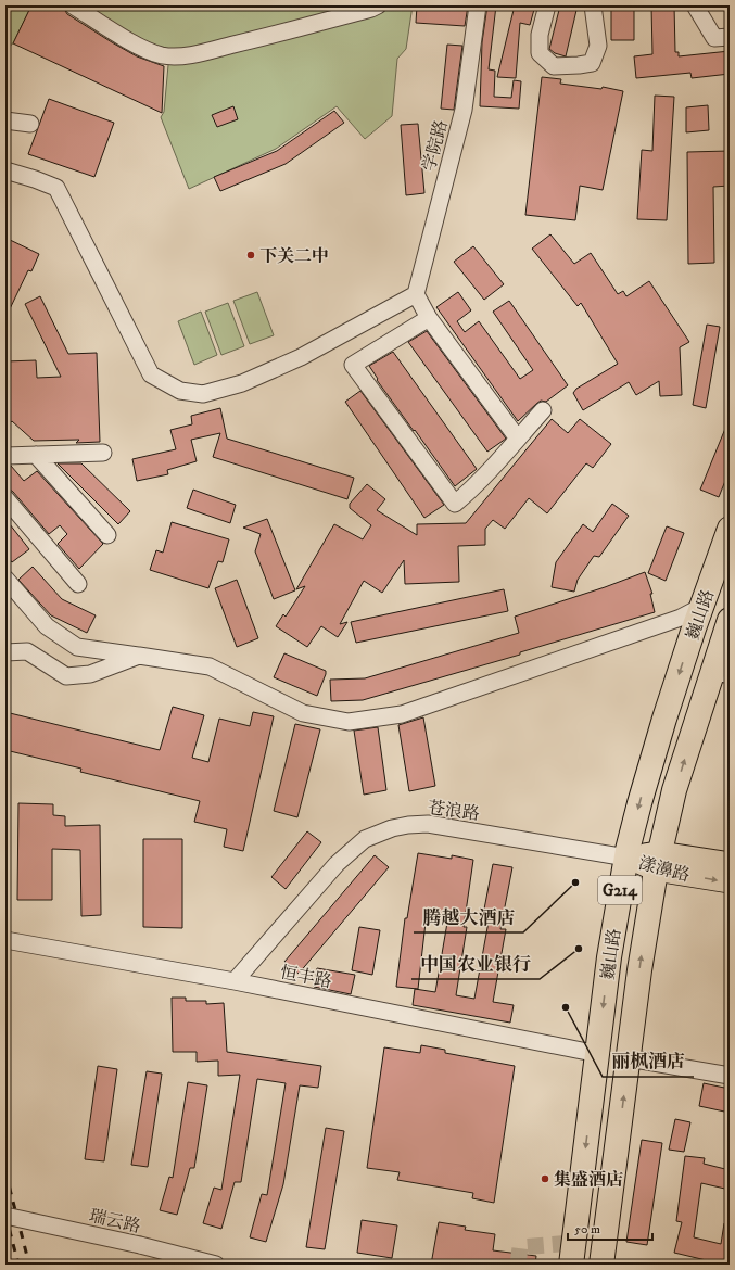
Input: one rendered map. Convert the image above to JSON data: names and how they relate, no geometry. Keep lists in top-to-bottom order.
{
  "streets": {
    "highway": ["巍山路", "G214"],
    "main road": ["漾濞路"],
    "street": [
      "学院路",
      "苍浪路",
      "恒丰路",
      "瑞云路"
    ]
  },
  "crossings": [
    ["巍山路", "苍浪路"],
    ["巍山路", "漾濞路"],
    ["巍山路", "恒丰路"],
    ["苍浪路", "漾濞路"],
    ["苍浪路", "恒丰路"]
  ],
  "places": [
    "下关二中",
    "腾越大酒店",
    "中国农业银行",
    "丽枫酒店",
    "集盛酒店"
  ],
  "scale_bar": "50 m"
}
